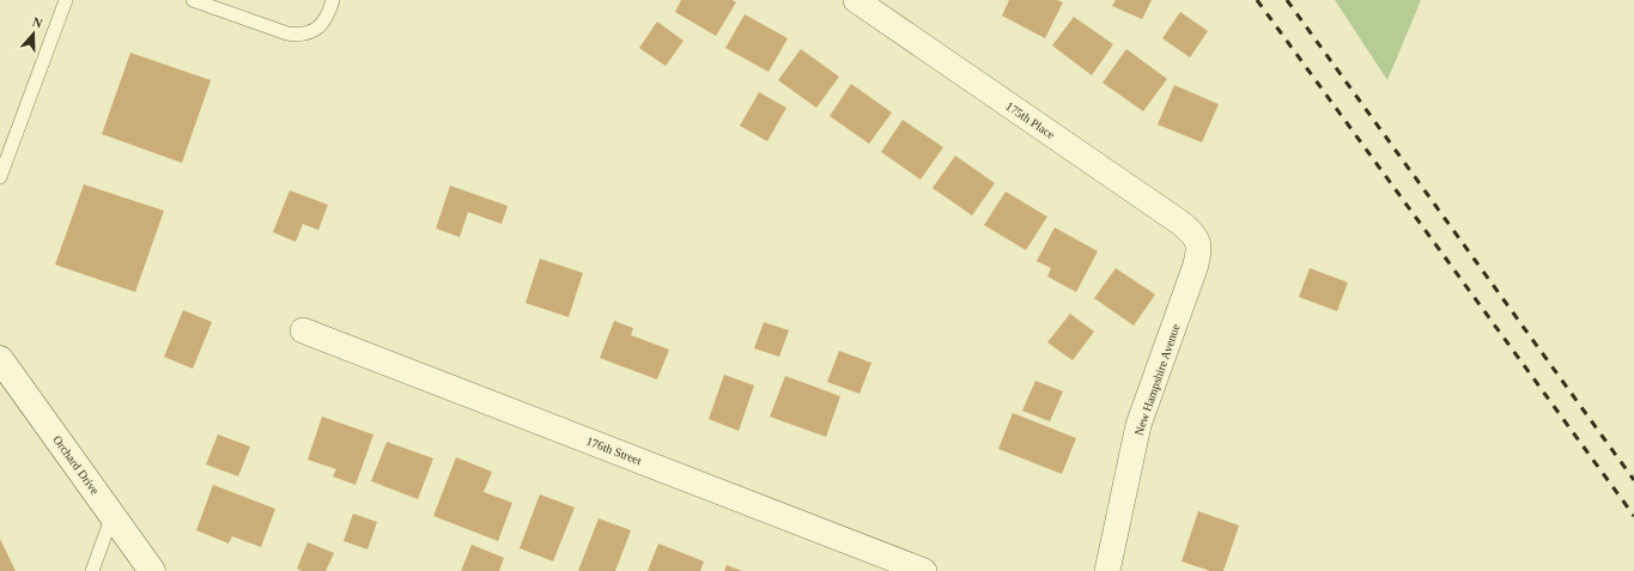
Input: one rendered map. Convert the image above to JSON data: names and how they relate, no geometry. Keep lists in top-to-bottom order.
{
  "streets": {
    "street": [
      "175th Place",
      "New Hampshire Avenue",
      "176th Street",
      "Orchard Drive"
    ]
  },
  "crossings": [
    ["175th Place", "New Hampshire Avenue"]
  ],
  "north": "top"
}
